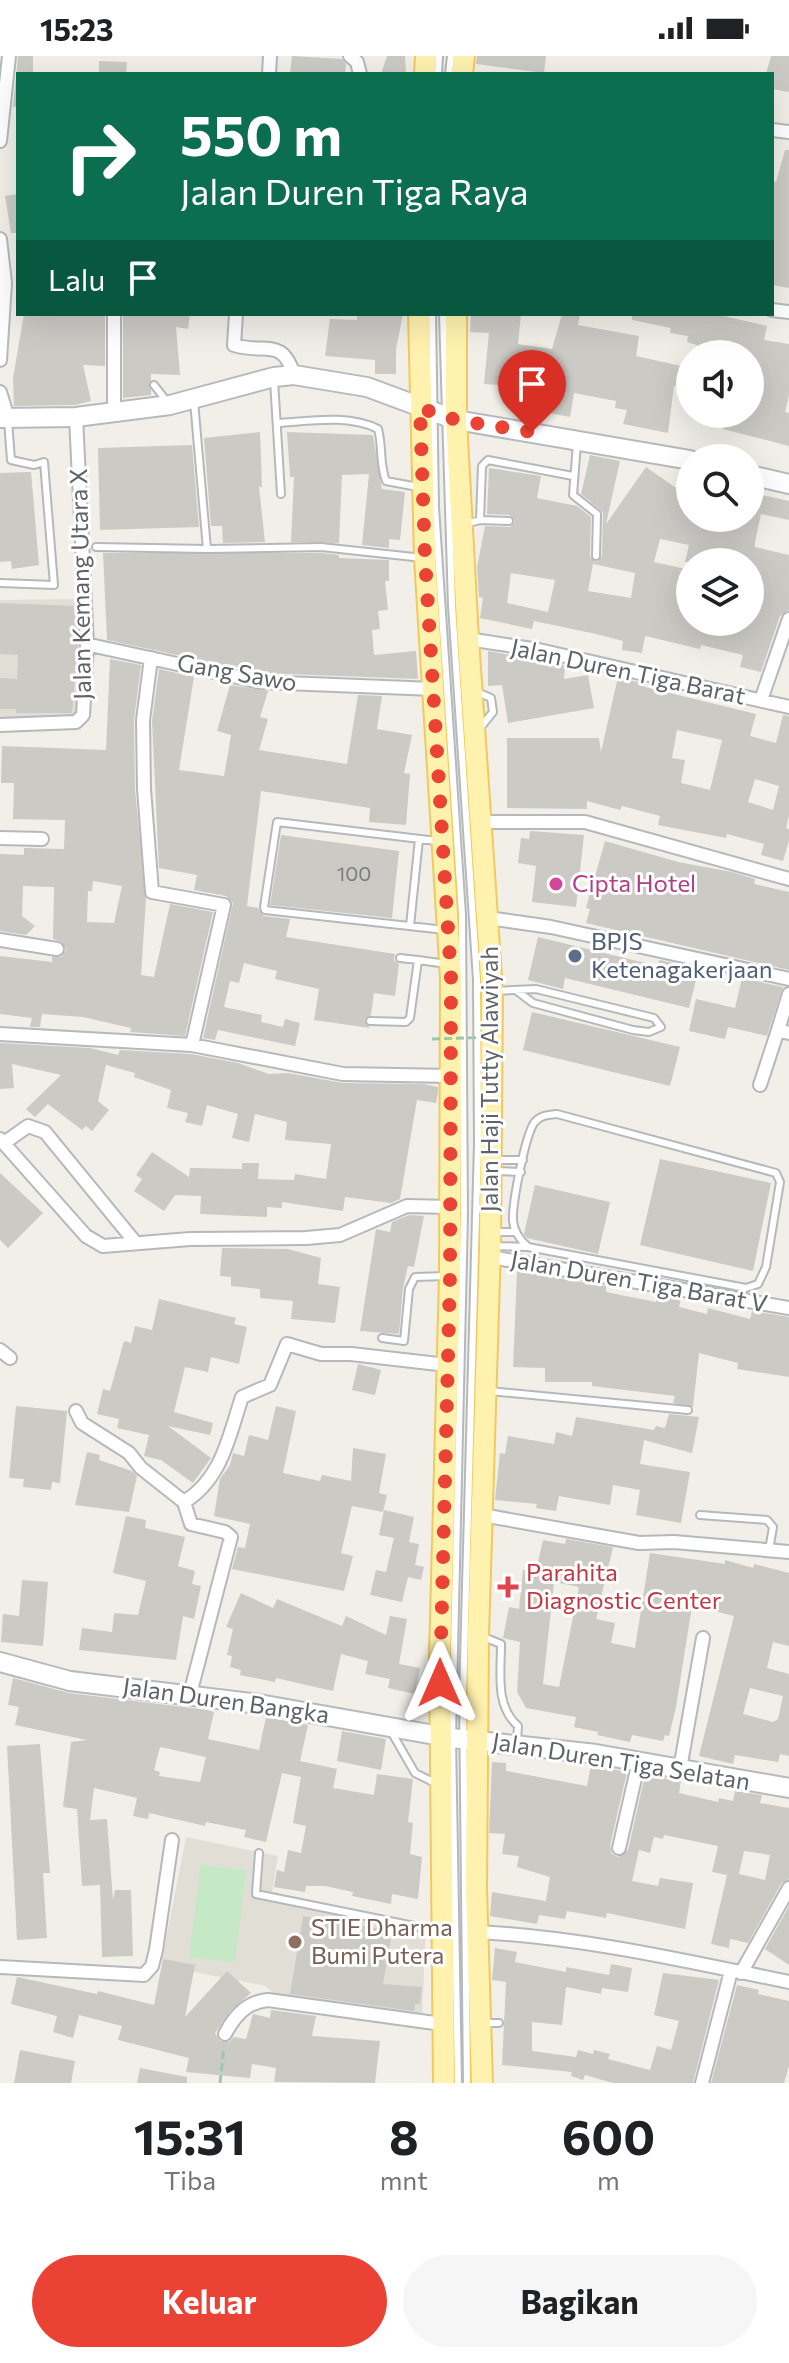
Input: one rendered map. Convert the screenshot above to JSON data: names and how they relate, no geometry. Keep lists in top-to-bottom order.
{
  "streets": {
    "main road": ["Jalan Haji Tutty Alawiyah"],
    "street": [
      "Jalan Kemang Utara X",
      "Jalan Duren Tiga Barat",
      "Gang Sawo",
      "Jalan Duren Tiga Barat V",
      "Jalan Duren Bangka",
      "Jalan Duren Tiga Selatan"
    ]
  },
  "crossings": [
    ["Jalan Duren Tiga Barat", "Jalan Haji Tutty Alawiyah"],
    ["Gang Sawo", "Jalan Haji Tutty Alawiyah"],
    ["Jalan Haji Tutty Alawiyah", "Jalan Duren Tiga Barat V"],
    ["Jalan Haji Tutty Alawiyah", "Jalan Duren Bangka"],
    ["Jalan Haji Tutty Alawiyah", "Jalan Duren Tiga Selatan"],
    ["Jalan Duren Bangka", "Jalan Duren Tiga Selatan"]
  ],
  "places": {
    "other": ["Cipta Hotel", "BPJS Ketenagakerjaan", "STIE Dharma Bumi Putera"],
    "health": ["Parahita Diagnostic Center"]
  },
  "house_numbers": ["100"],
  "page": {
    "status": "15:23",
    "turn": ["550 m", "Jalan Duren Tiga Raya"],
    "then": "Lalu",
    "eta": [
      "15:31",
      "Tiba",
      "8",
      "mnt",
      "600",
      "m"
    ],
    "buttons": ["Keluar", "Bagikan"]
  }
}
